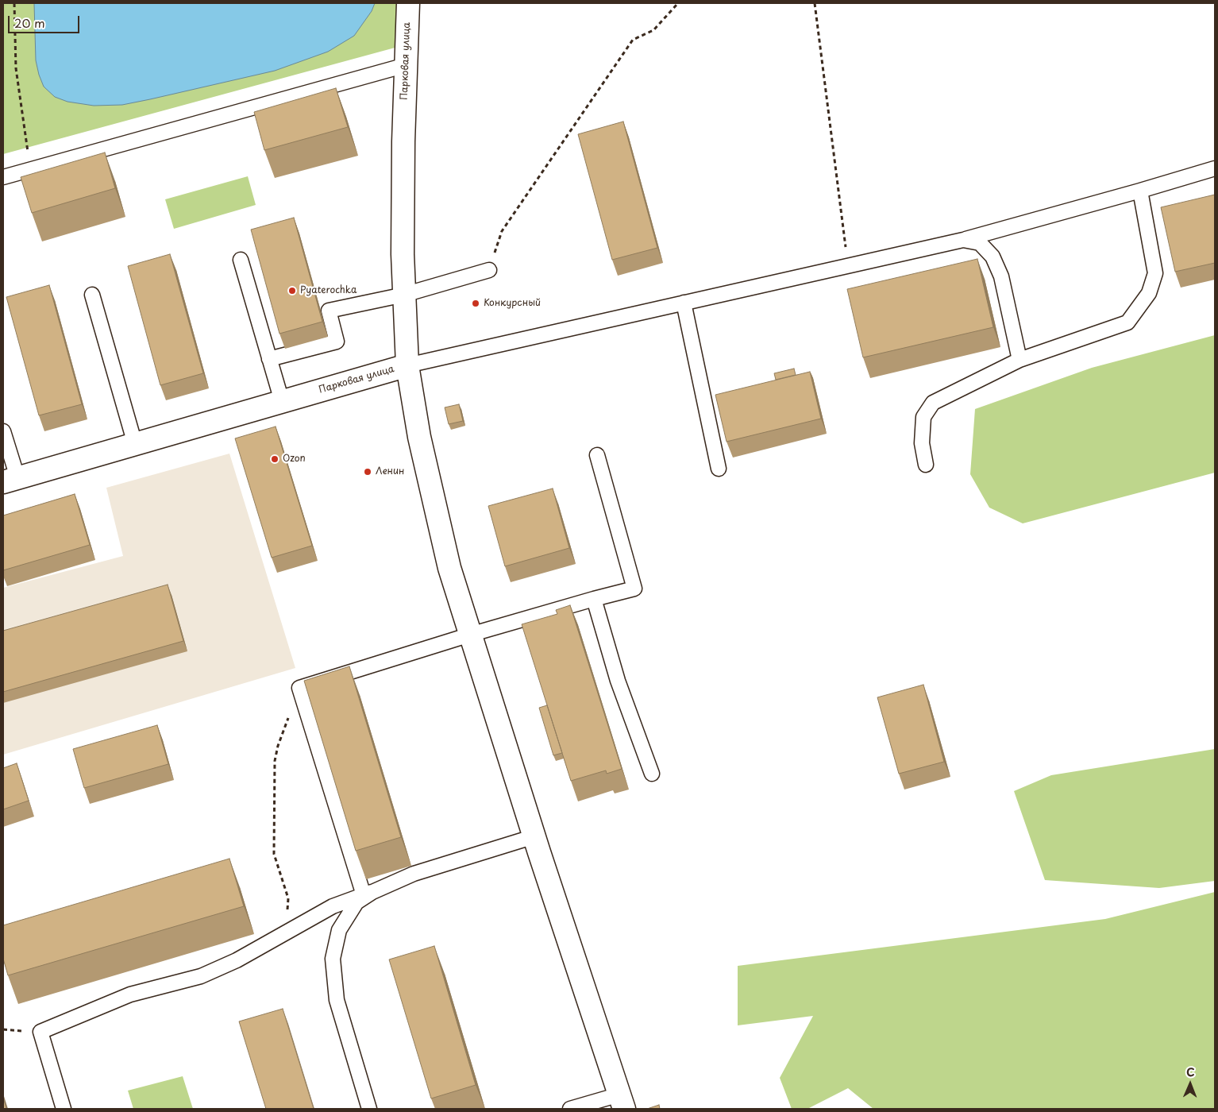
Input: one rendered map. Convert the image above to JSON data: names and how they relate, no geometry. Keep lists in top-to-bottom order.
{
  "streets": {
    "street": ["Парковая улица"]
  },
  "places": [
    "Pyaterochka",
    "Конкурсный",
    "Ozon",
    "Ленин"
  ],
  "scale_bar": "20 m",
  "north": "top"
}
